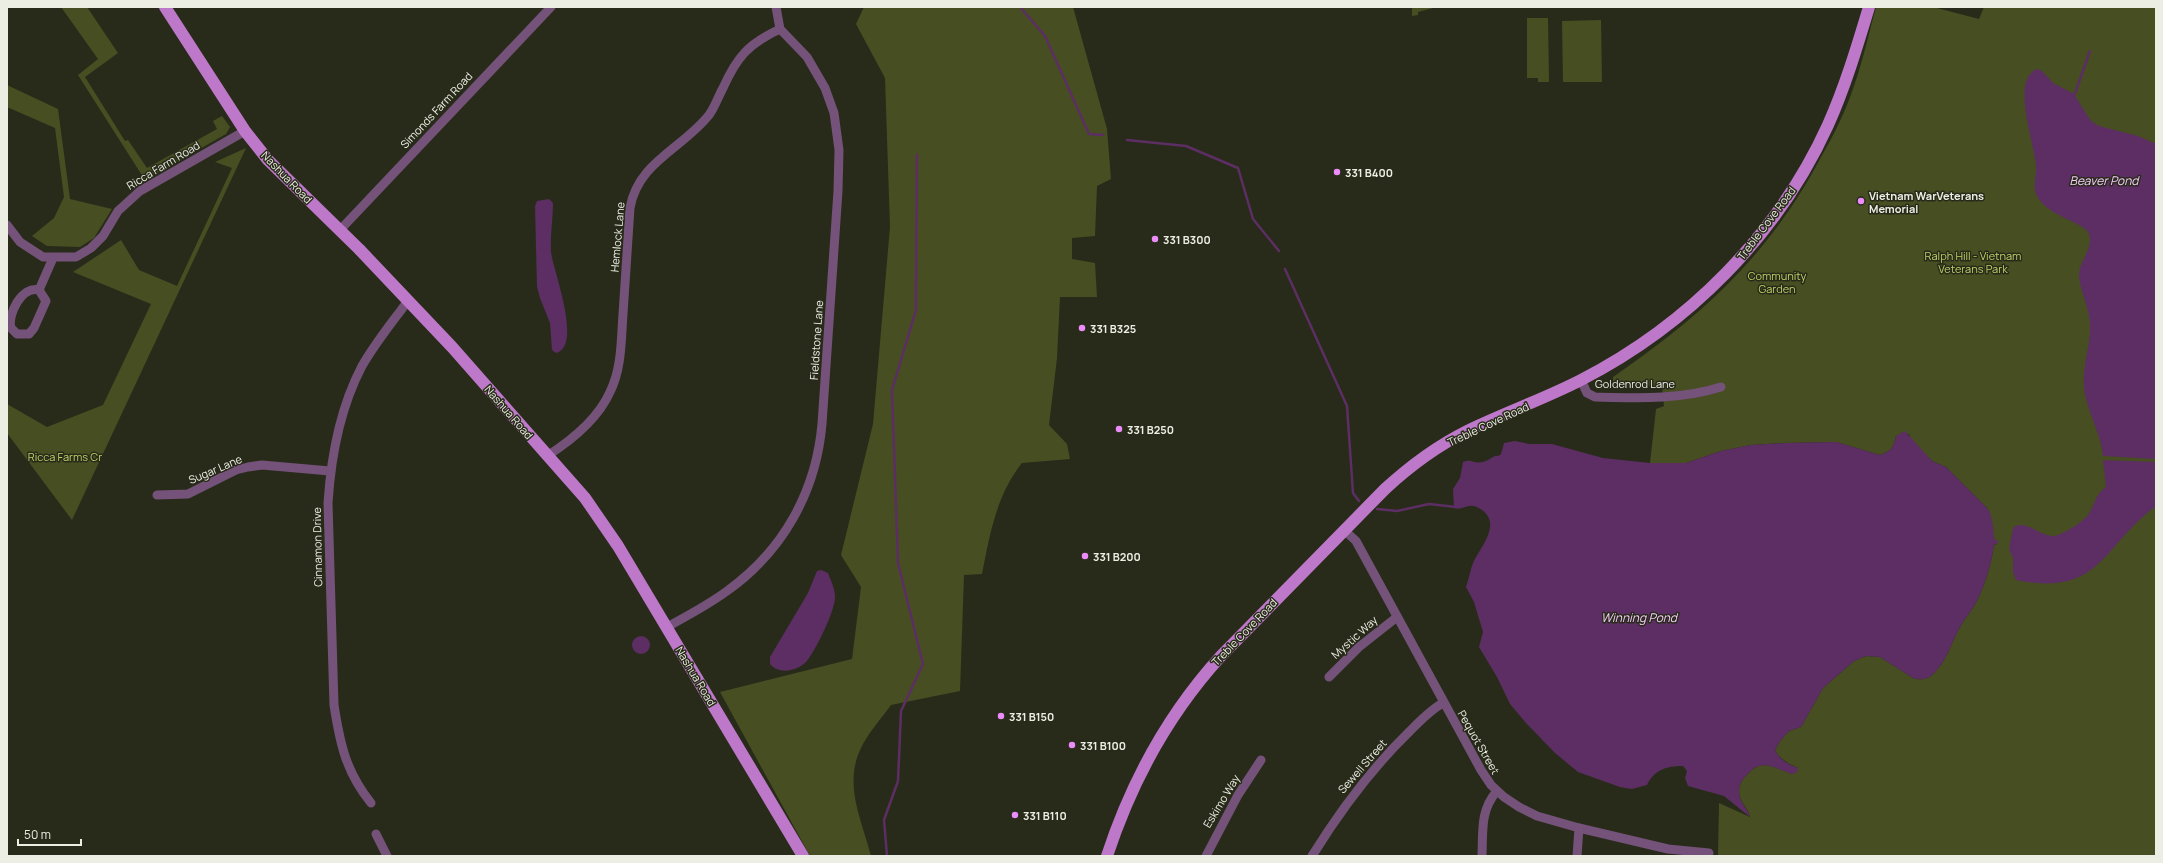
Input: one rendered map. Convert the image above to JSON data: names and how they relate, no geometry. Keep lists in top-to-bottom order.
{
  "streets": {
    "main road": ["Nashua Road", "Treble Cove Road"],
    "street": [
      "Simonds Farm Road",
      "Ricca Farm Road",
      "Hemlock Lane",
      "Fieldstone Lane",
      "Goldenrod Lane",
      "Sugar Lane",
      "Cinnamon Drive",
      "Mystic Way",
      "Pequot Street",
      "Sewell Street",
      "Eskimo Way"
    ]
  },
  "crossings": [
    ["Simonds Farm Road", "Nashua Road"],
    ["Ricca Farm Road", "Nashua Road"],
    ["Nashua Road", "Hemlock Lane"],
    ["Nashua Road", "Fieldstone Lane"],
    ["Nashua Road", "Cinnamon Drive"],
    ["Treble Cove Road", "Goldenrod Lane"],
    ["Treble Cove Road", "Pequot Street"],
    ["Hemlock Lane", "Fieldstone Lane"],
    ["Sugar Lane", "Cinnamon Drive"],
    ["Mystic Way", "Pequot Street"],
    ["Pequot Street", "Sewell Street"]
  ],
  "water": ["Beaver Pond", "Winning Pond"],
  "parks": ["Ralph Hill - Vietnam Veterans Park", "Community Garden", "Ricca Farms Cr"],
  "places": [
    "331 B400",
    "Vietnam WarVeterans Memorial",
    "331 B300",
    "331 B325",
    "331 B250",
    "331 B200",
    "331 B150",
    "331 B100",
    "331 B110"
  ],
  "scale_bar": "50 m"
}
